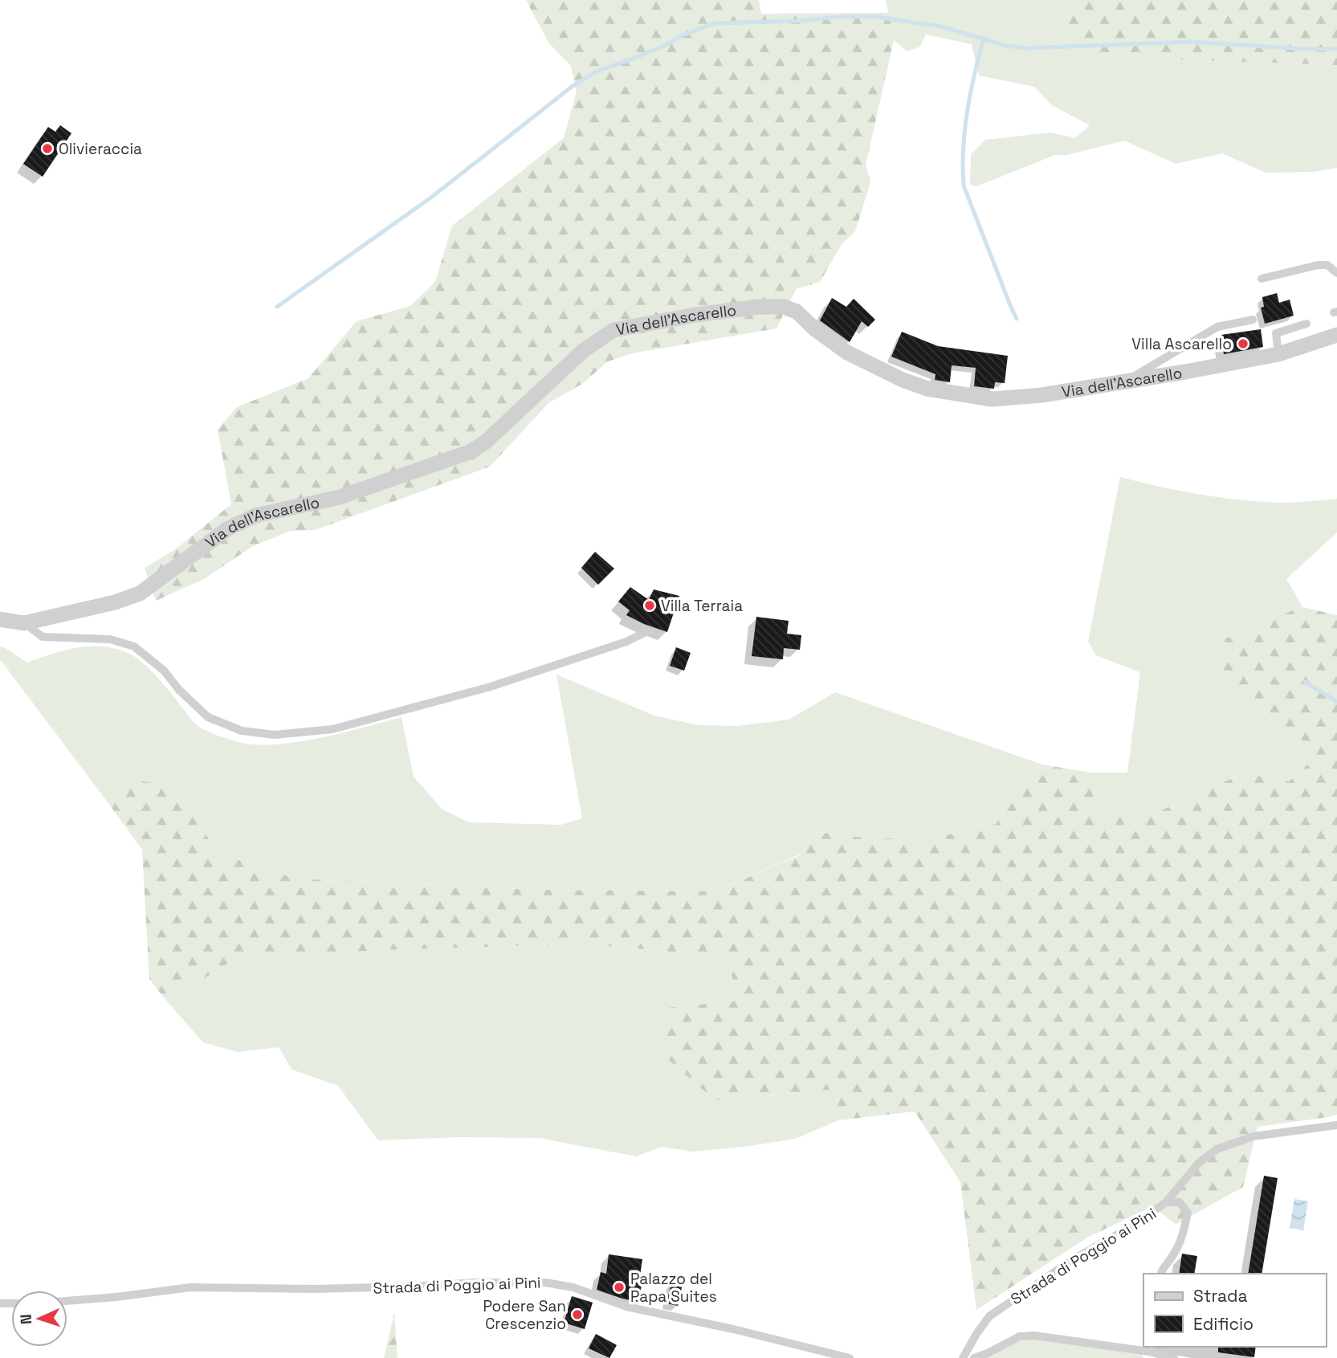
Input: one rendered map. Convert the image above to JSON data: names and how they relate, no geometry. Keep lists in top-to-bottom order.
{
  "streets": {
    "street": ["Via dell'Ascarello"],
    "lane": ["Strada di Poggio ai Pini"]
  },
  "places": [
    "Olivieraccia",
    "Villa Ascarello",
    "Villa Terraia",
    "Palazzo del Papa Suites",
    "Podere San Crescenzio"
  ],
  "legend": ["Strada", "Edificio"],
  "north": "left"
}
